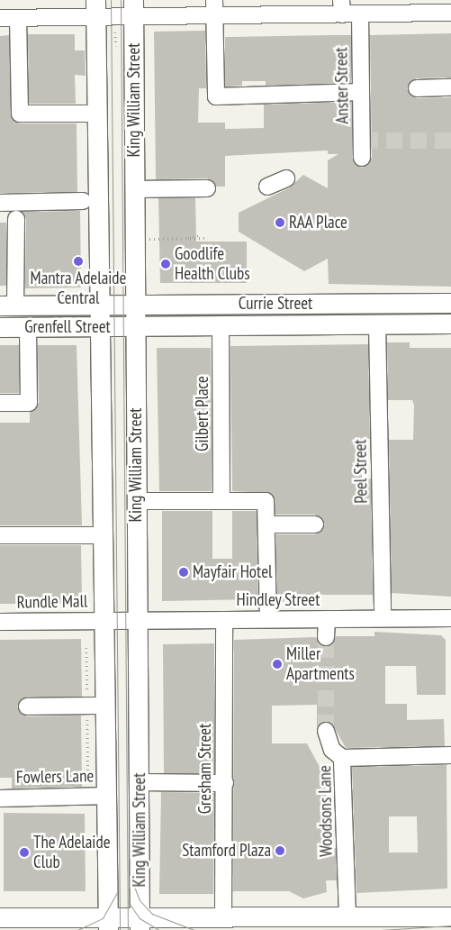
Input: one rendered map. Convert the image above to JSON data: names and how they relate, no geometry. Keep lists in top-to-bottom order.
{
  "streets": {
    "main road": ["King William Street", "Currie Street", "Grenfell Street"],
    "street": [
      "Anster Street",
      "Gilbert Place",
      "Peel Street",
      "Hindley Street",
      "Rundle Mall",
      "Gresham Street",
      "Fowlers Lane",
      "Woodsons Lane"
    ]
  },
  "crossings": [
    ["King William Street", "Currie Street"],
    ["King William Street", "Grenfell Street"],
    ["King William Street", "Hindley Street"],
    ["King William Street", "Rundle Mall"],
    ["King William Street", "Fowlers Lane"],
    ["Currie Street", "Grenfell Street"],
    ["Currie Street", "Gilbert Place"],
    ["Currie Street", "Peel Street"],
    ["Peel Street", "Hindley Street"],
    ["Hindley Street", "Rundle Mall"],
    ["Hindley Street", "Gresham Street"]
  ],
  "places": [
    "RAA Place",
    "Mantra Adelaide Central",
    "Goodlife Health Clubs",
    "Mayfair Hotel",
    "Miller Apartments",
    "Stamford Plaza",
    "The Adelaide Club"
  ]
}
